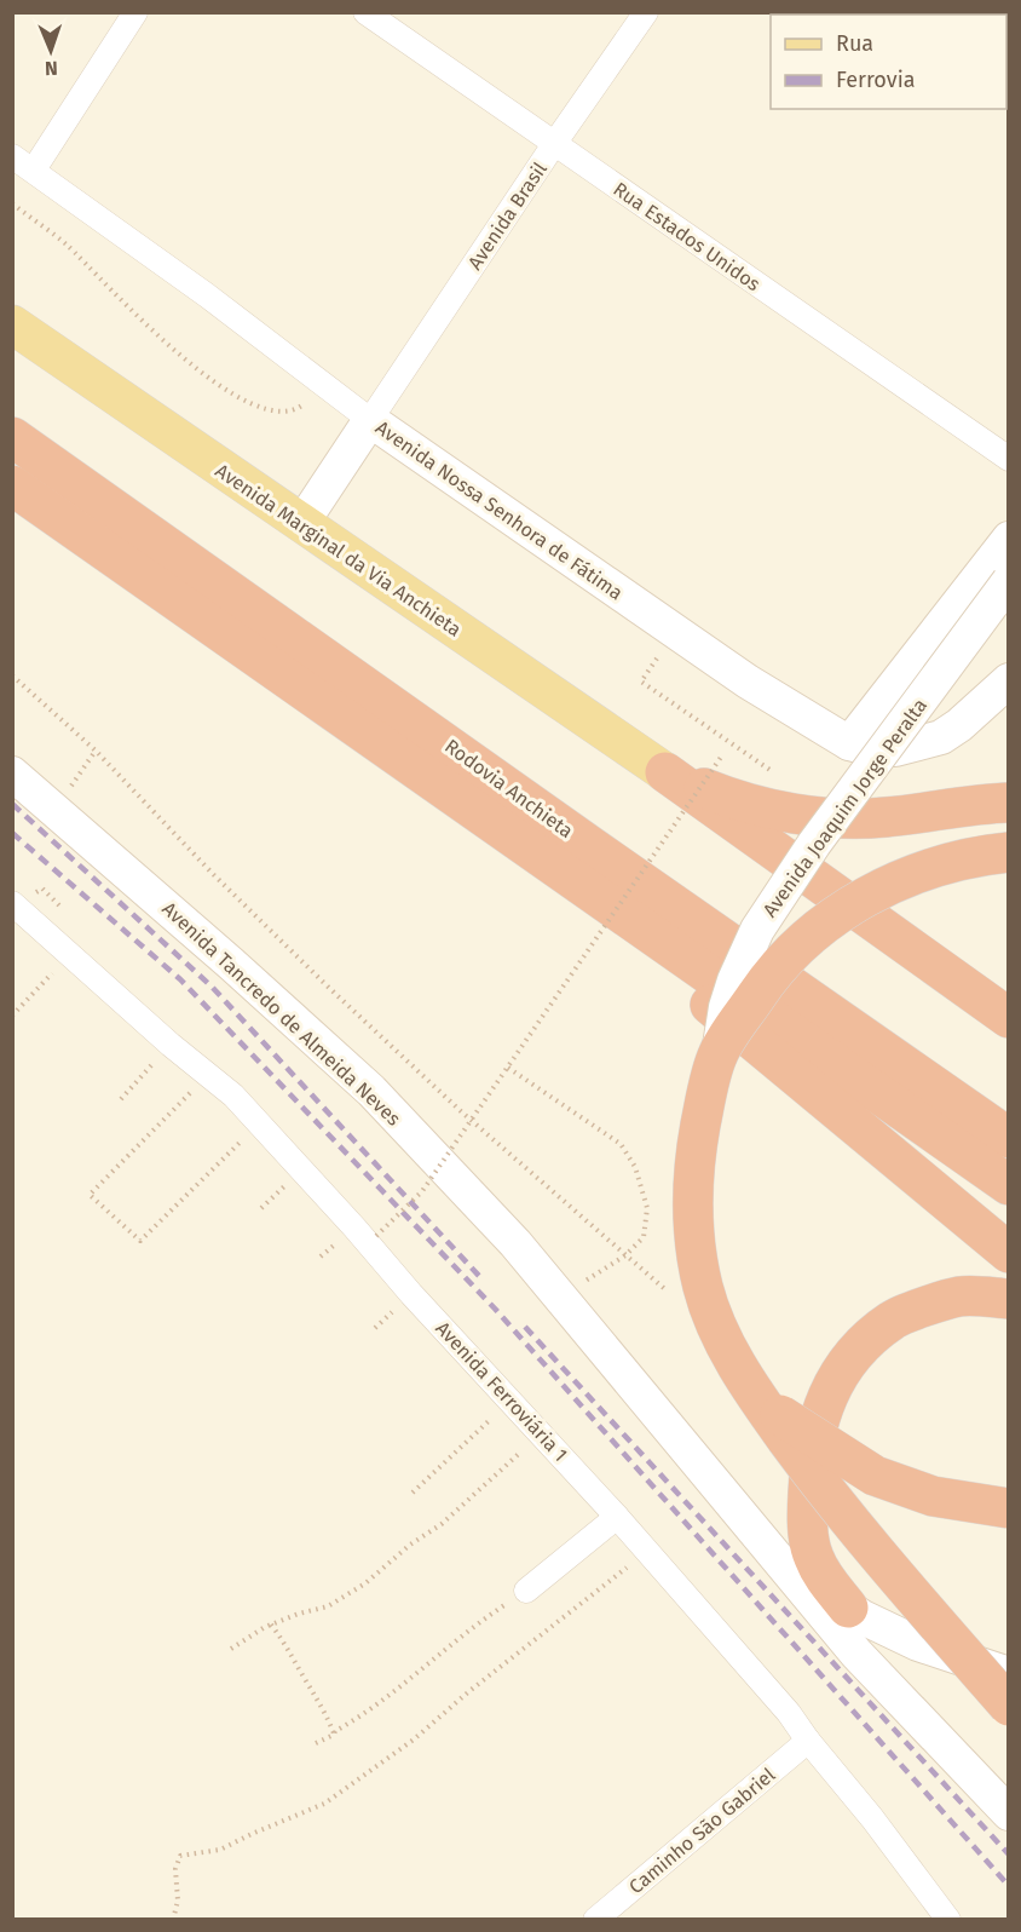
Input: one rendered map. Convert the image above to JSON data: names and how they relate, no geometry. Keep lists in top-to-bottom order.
{
  "streets": {
    "highway": ["Rodovia Anchieta"],
    "main road": ["Avenida Marginal da Via Anchieta"],
    "street": [
      "Avenida Brasil",
      "Rua Estados Unidos",
      "Avenida Nossa Senhora de Fátima",
      "Avenida Joaquim Jorge Peralta",
      "Avenida Tancredo de Almeida Neves",
      "Avenida Ferroviária 1",
      "Caminho São Gabriel"
    ]
  },
  "crossings": [
    ["Avenida Brasil", "Rua Estados Unidos"],
    ["Avenida Brasil", "Avenida Nossa Senhora de Fátima"],
    ["Avenida Nossa Senhora de Fátima", "Avenida Joaquim Jorge Peralta"],
    ["Avenida Ferroviária 1", "Caminho São Gabriel"]
  ],
  "legend": ["Rua", "Ferrovia"],
  "north": "bottom"
}
